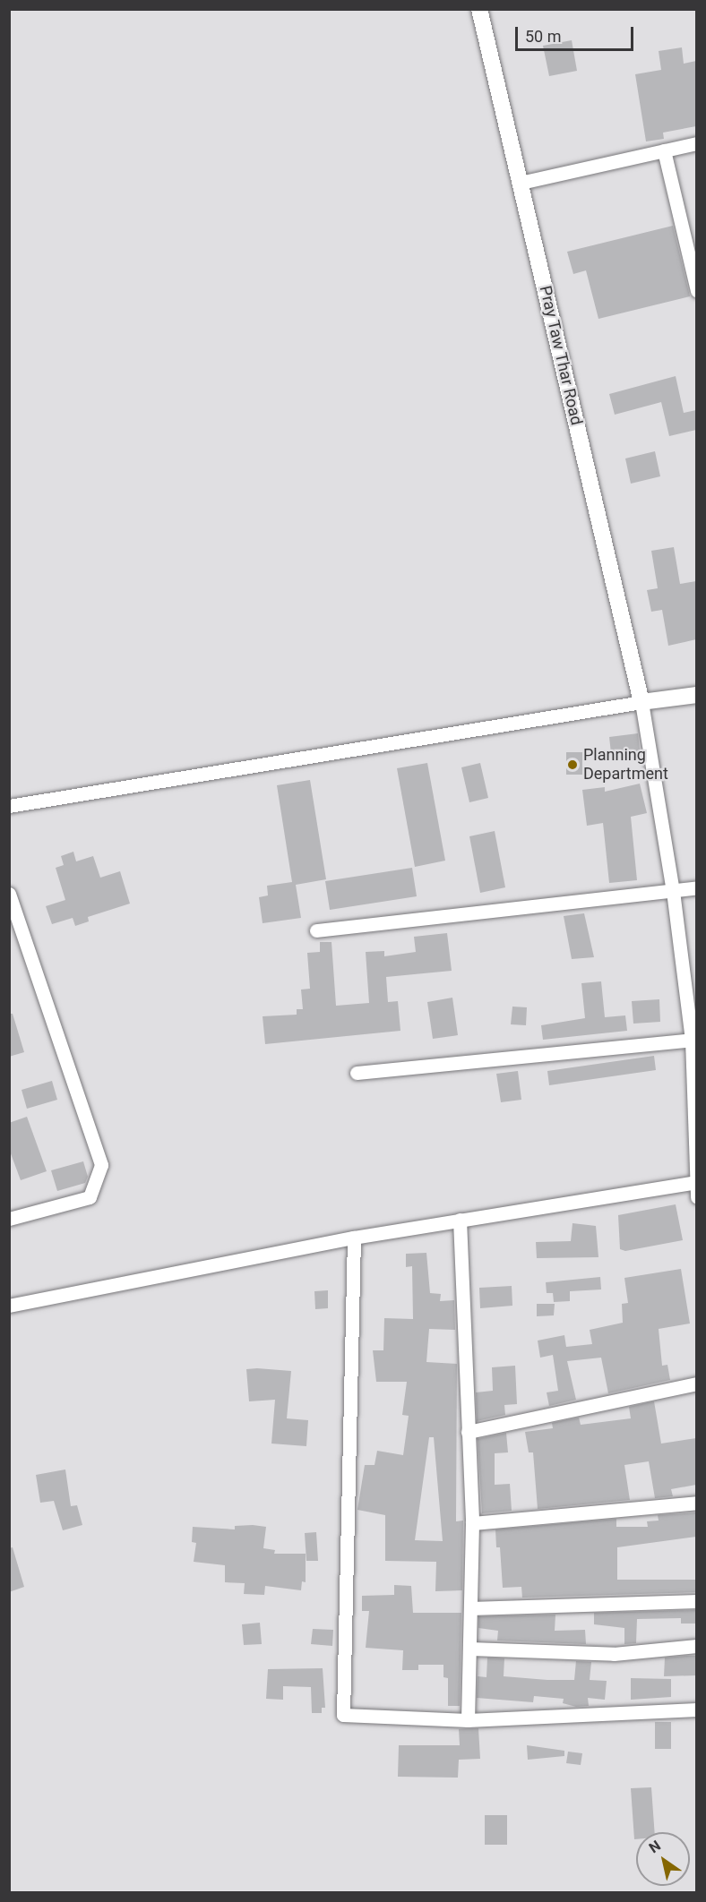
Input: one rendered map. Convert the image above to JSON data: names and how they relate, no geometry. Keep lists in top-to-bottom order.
{
  "streets": {
    "street": ["Pray Taw Thar Road"]
  },
  "places": ["Planning Department"],
  "scale_bar": "50 m",
  "north": "top left"
}
